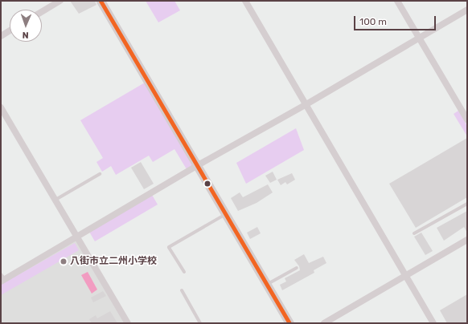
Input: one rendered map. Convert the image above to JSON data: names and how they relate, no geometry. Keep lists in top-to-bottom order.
{
  "places": ["八街市立二州小学校"],
  "scale_bar": "100 m",
  "north": "bottom"
}
